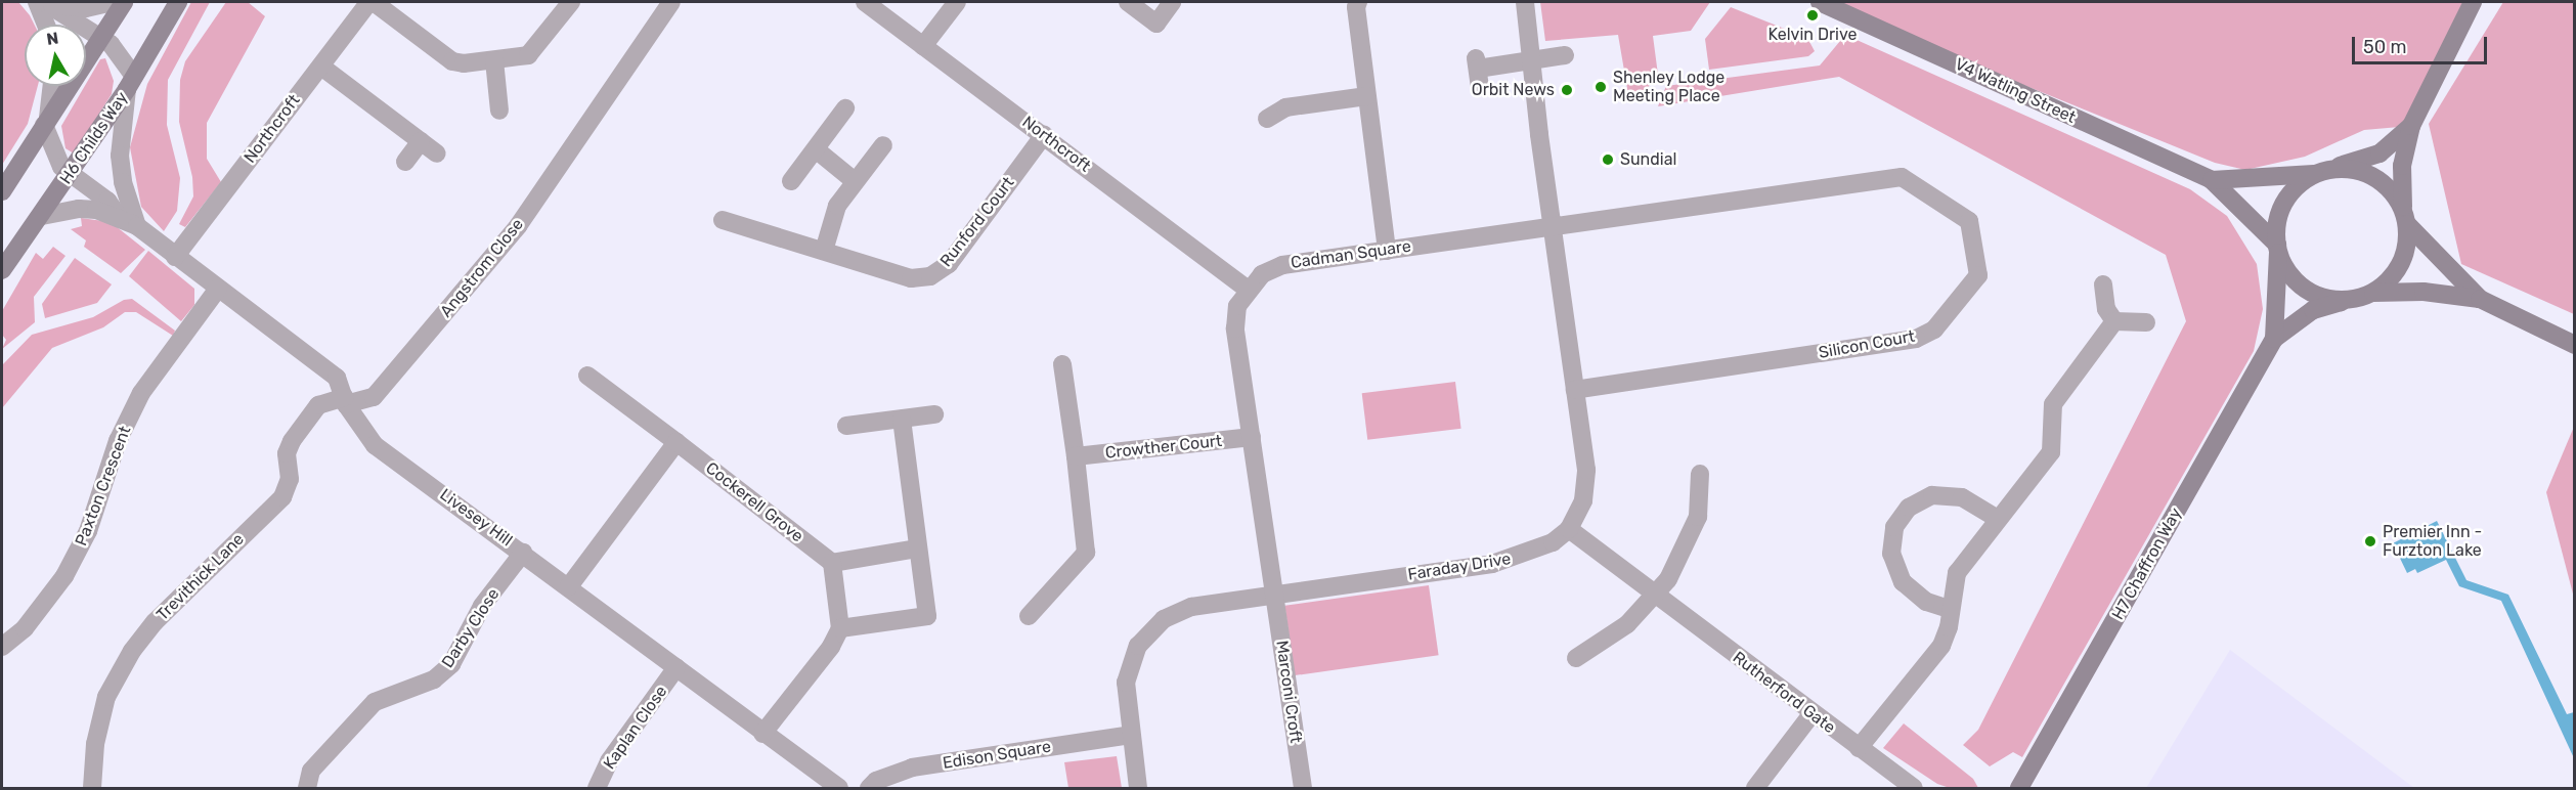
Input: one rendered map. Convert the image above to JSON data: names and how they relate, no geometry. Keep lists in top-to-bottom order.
{
  "streets": {
    "street": [
      "V4 Watling Street",
      "Northcroft",
      "H6 Childs Way",
      "Runford Court",
      "Cadman Square",
      "Angstrom Close",
      "Silicon Court",
      "Crowther Court",
      "Paxton Crescent",
      "Cockerell Grove",
      "Livesey Hill",
      "H7 Chaffron Way",
      "Faraday Drive",
      "Trevithick Lane",
      "Darby Close",
      "Marconi Croft",
      "Rutherford Gate",
      "Kaplan Close",
      "Edison Square"
    ]
  },
  "crossings": [
    ["V4 Watling Street", "H7 Chaffron Way"],
    ["Northcroft", "Runford Court"],
    ["Northcroft", "Cadman Square"],
    ["Northcroft", "Livesey Hill"],
    ["H6 Childs Way", "Livesey Hill"],
    ["Cadman Square", "Silicon Court"],
    ["Cadman Square", "Faraday Drive"],
    ["Angstrom Close", "Livesey Hill"],
    ["Angstrom Close", "Trevithick Lane"],
    ["Silicon Court", "Faraday Drive"],
    ["Paxton Crescent", "Livesey Hill"],
    ["Livesey Hill", "Trevithick Lane"],
    ["Livesey Hill", "Darby Close"],
    ["Livesey Hill", "Kaplan Close"],
    ["Faraday Drive", "Marconi Croft"],
    ["Faraday Drive", "Rutherford Gate"],
    ["Faraday Drive", "Edison Square"]
  ],
  "places": [
    "Kelvin Drive",
    "Shenley Lodge Meeting Place",
    "Orbit News",
    "Sundial",
    "Premier Inn - Furzton Lake"
  ],
  "scale_bar": "50 m",
  "north": "top"
}
